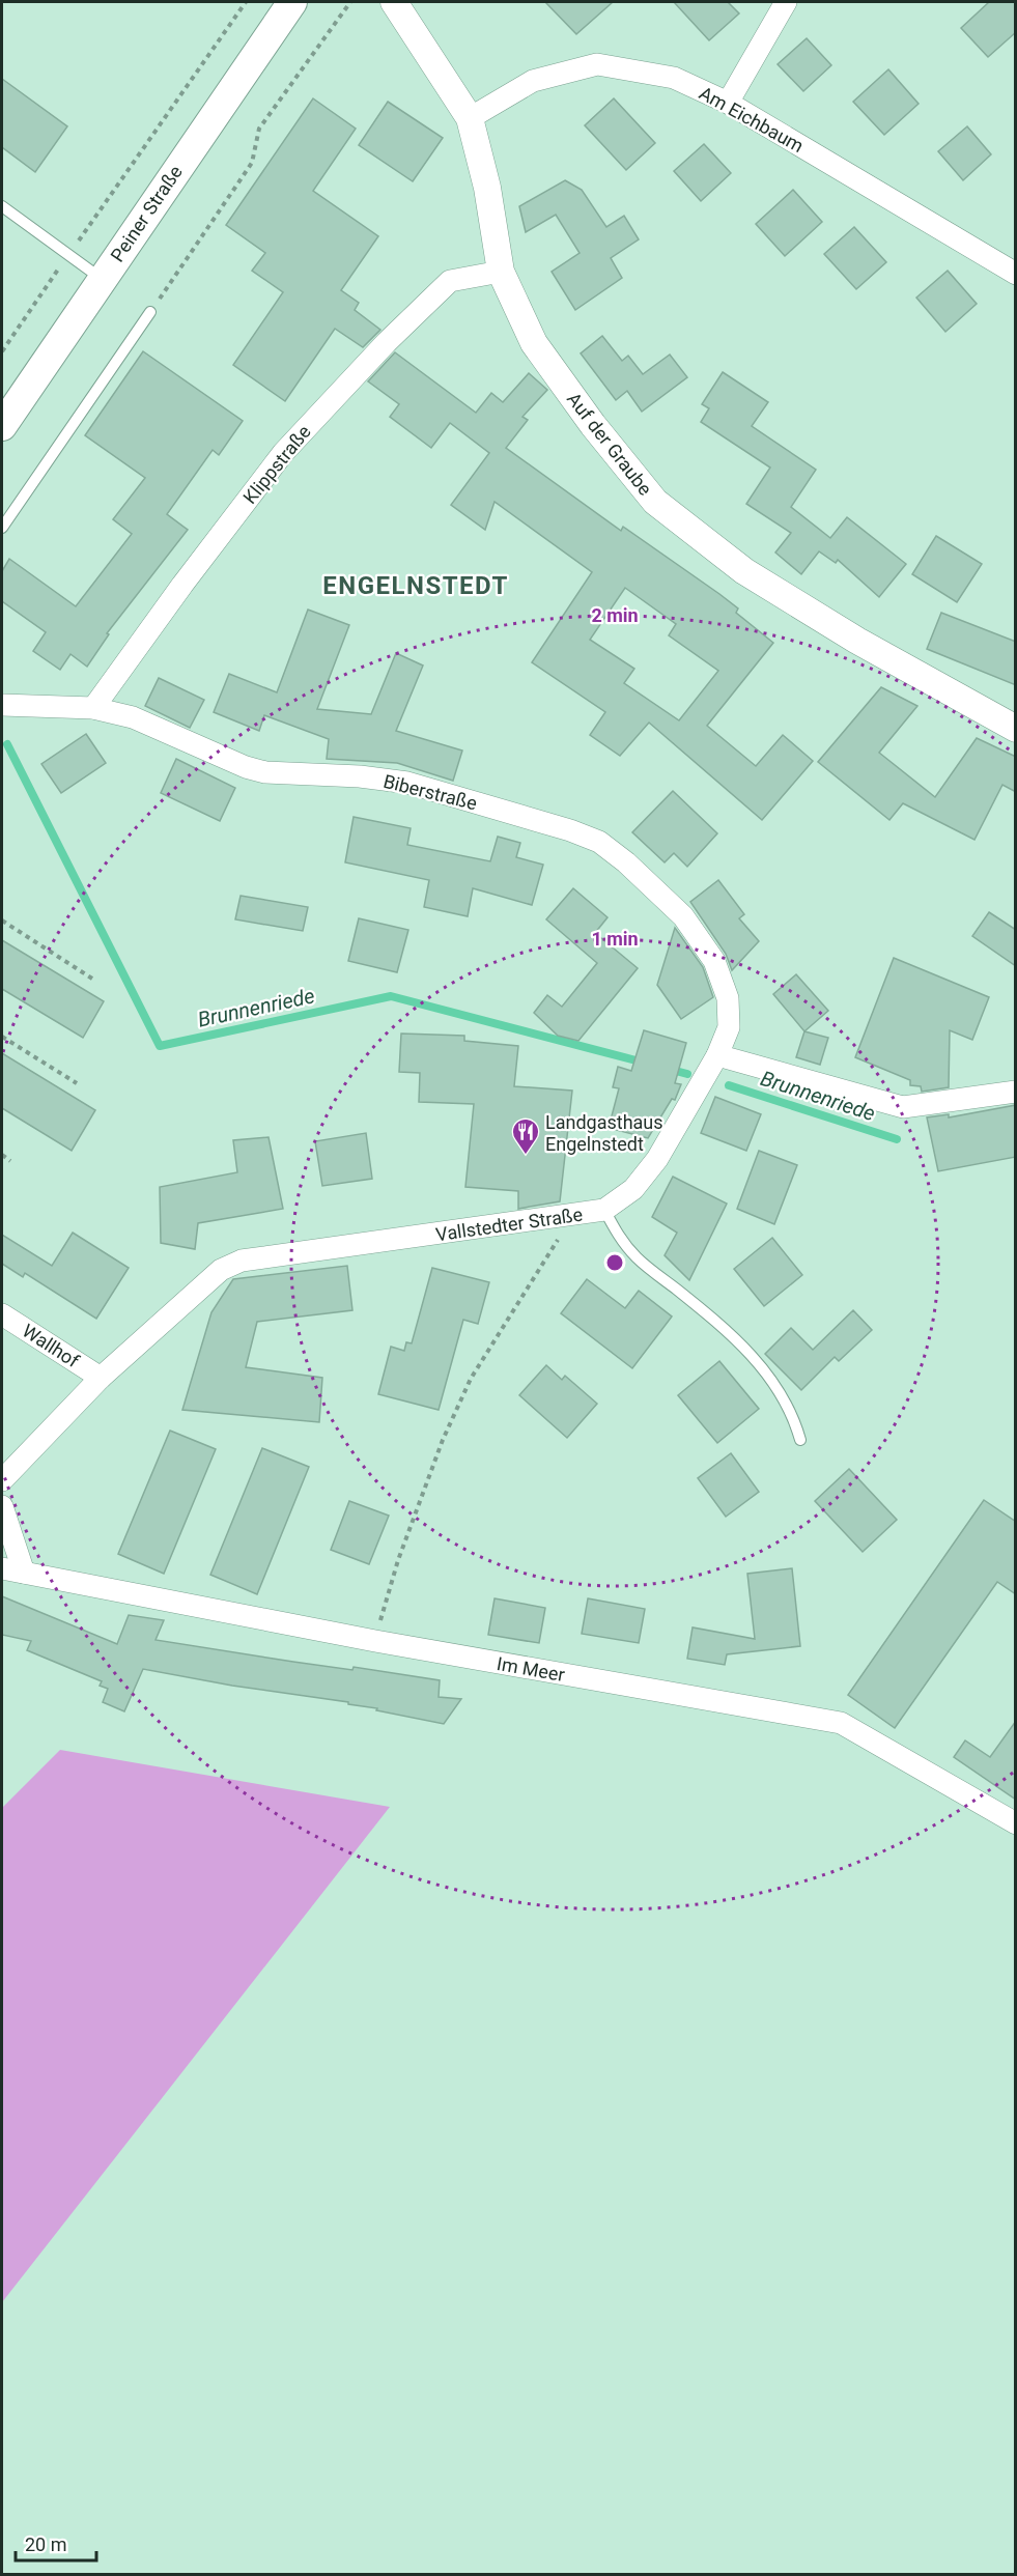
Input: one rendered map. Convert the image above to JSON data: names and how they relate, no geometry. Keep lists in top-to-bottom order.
{
  "streets": {
    "main road": ["Peiner Straße"],
    "street": [
      "Am Eichbaum",
      "Auf der Graube",
      "Klippstraße",
      "Biberstraße",
      "Vallstedter Straße",
      "Wallhof",
      "Im Meer"
    ]
  },
  "crossings": [
    ["Am Eichbaum", "Auf der Graube"],
    ["Auf der Graube", "Klippstraße"],
    ["Klippstraße", "Biberstraße"],
    ["Biberstraße", "Vallstedter Straße"],
    ["Vallstedter Straße", "Wallhof"]
  ],
  "districts": ["ENGELNSTEDT"],
  "water": ["Brunnenriede"],
  "places": {
    "restaurant": ["Landgasthaus Engelnstedt"]
  },
  "scale_bar": "20 m",
  "rings": ["2 min", "1 min"]
}
